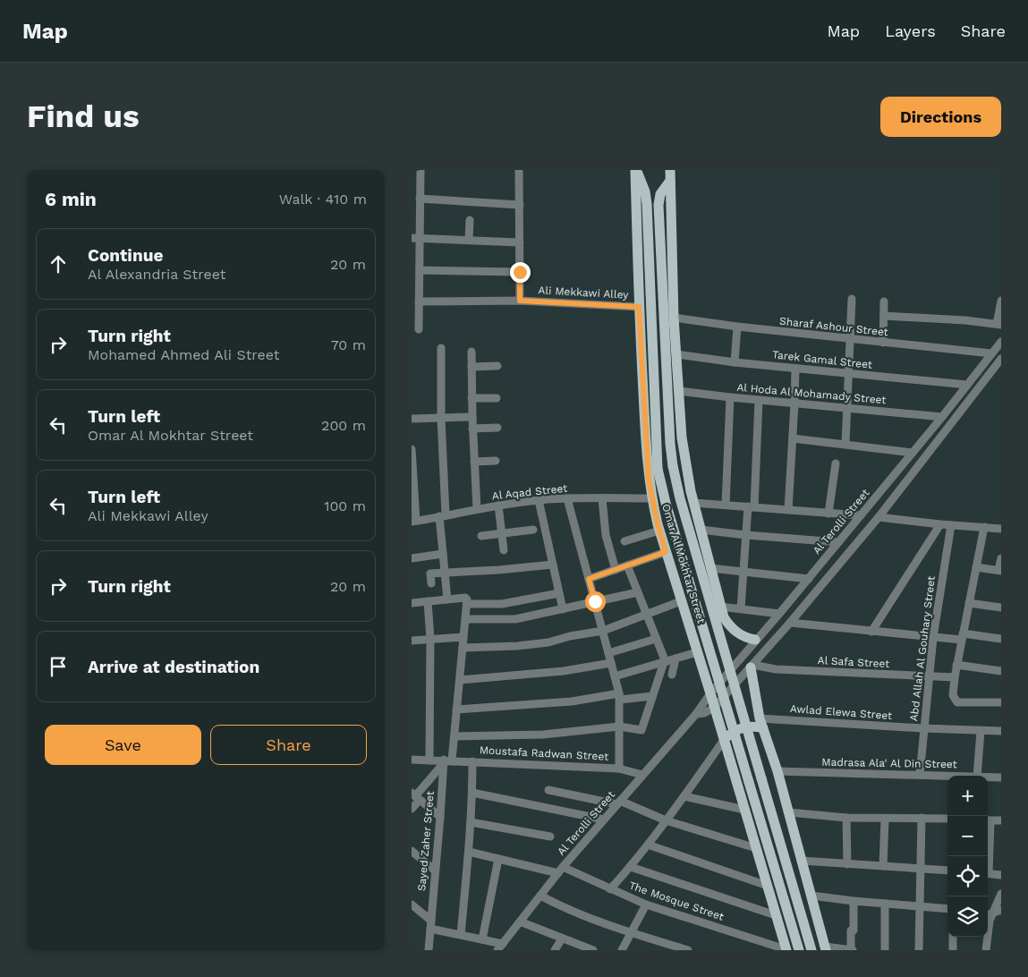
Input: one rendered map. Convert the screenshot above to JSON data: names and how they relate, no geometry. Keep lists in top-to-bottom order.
{
  "streets": {
    "main road": ["Omar Al Mokhtar Street"],
    "street": [
      "Ali Mekkawi Alley",
      "Sharaf Ashour Street",
      "Tarek Gamal Street",
      "Al Hoda Al Mohamady Street",
      "Al Aqad Street",
      "Al Terolli Street",
      "Abd Allah Al Gouhary Street",
      "Al Safa Street",
      "Awlad Elewa Street",
      "Moustafa Radwan Street",
      "Madrasa Ala' Al Din Street",
      "Sayed Zaher Street",
      "The Mosque Street"
    ]
  },
  "crossings": [
    ["Ali Mekkawi Alley", "Omar Al Mokhtar Street"],
    ["Sharaf Ashour Street", "Al Terolli Street"],
    ["Sharaf Ashour Street", "Omar Al Mokhtar Street"],
    ["Tarek Gamal Street", "Al Terolli Street"],
    ["Tarek Gamal Street", "Omar Al Mokhtar Street"],
    ["Al Hoda Al Mohamady Street", "Al Terolli Street"],
    ["Al Hoda Al Mohamady Street", "Omar Al Mokhtar Street"],
    ["Al Aqad Street", "Omar Al Mokhtar Street"],
    ["Al Terolli Street", "Omar Al Mokhtar Street"],
    ["Al Terolli Street", "Al Safa Street"],
    ["Al Terolli Street", "Moustafa Radwan Street"],
    ["Al Terolli Street", "The Mosque Street"],
    ["Omar Al Mokhtar Street", "The Mosque Street"],
    ["Abd Allah Al Gouhary Street", "Al Safa Street"],
    ["Abd Allah Al Gouhary Street", "Awlad Elewa Street"],
    ["Abd Allah Al Gouhary Street", "Madrasa Ala' Al Din Street"],
    ["Moustafa Radwan Street", "Sayed Zaher Street"]
  ],
  "page": {
    "header": "Map",
    "nav": ["Map", "Layers", "Share"],
    "buttons": [
      "Directions",
      ["Save", "Share"]
    ],
    "title": "Find us",
    "heading": ["6 min", "Walk · 410 m"],
    "list": [
      ["Continue", "Al Alexandria Street", "20 m"],
      ["Turn right", "Mohamed Ahmed Ali Street", "70 m"],
      ["Turn left", "Omar Al Mokhtar Street", "200 m"],
      ["Turn left", "Ali Mekkawi Alley", "100 m"],
      ["Turn right", "20 m"],
      "Arrive at destination"
    ],
    "map_buttons": ["+", "−"]
  }
}
